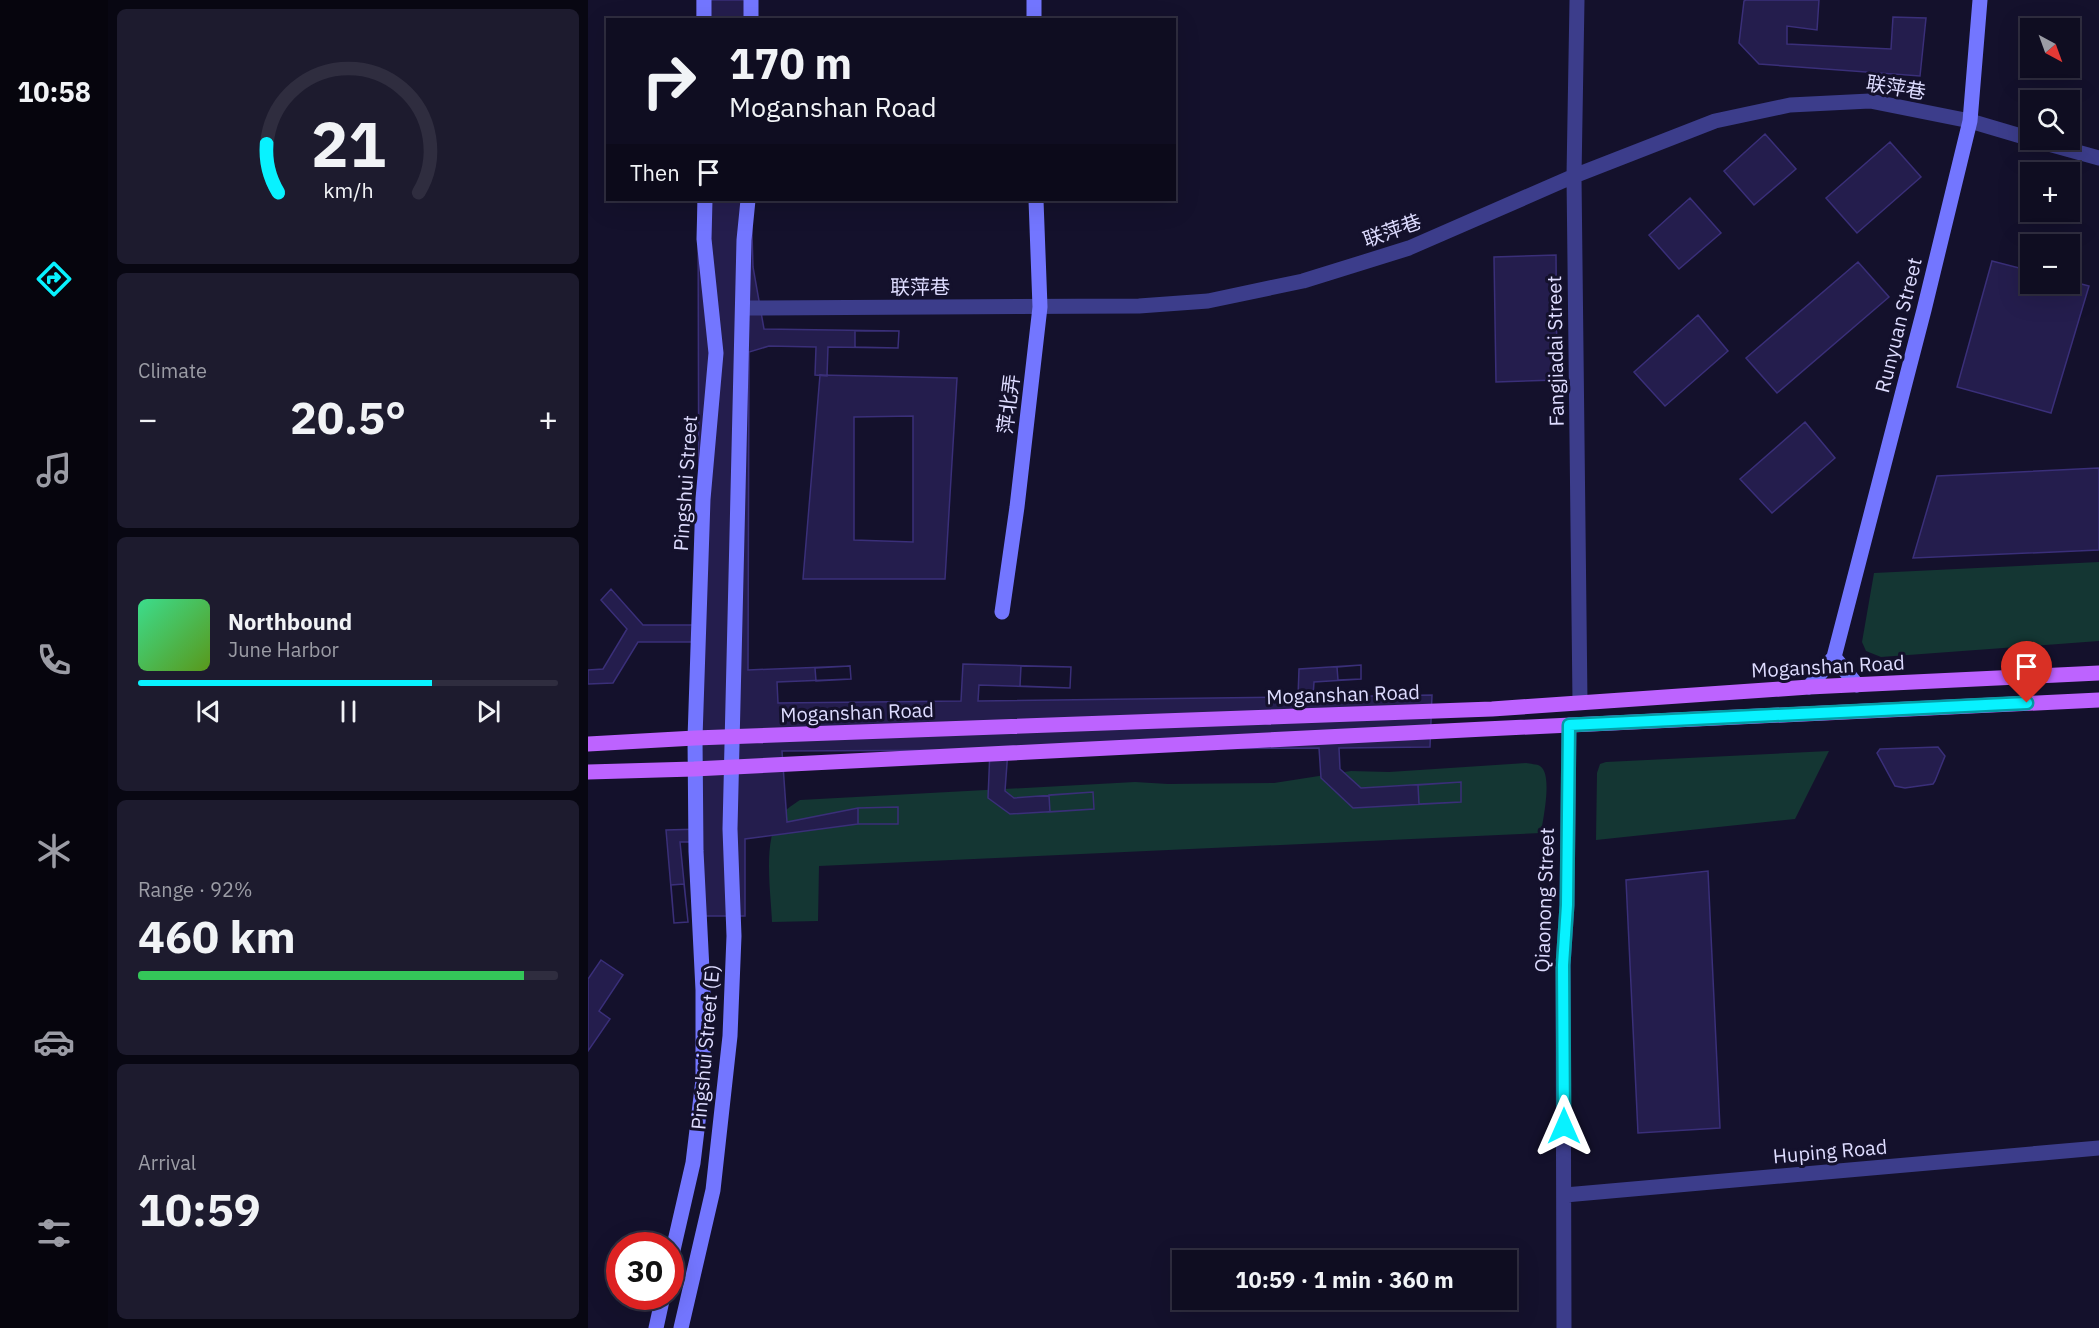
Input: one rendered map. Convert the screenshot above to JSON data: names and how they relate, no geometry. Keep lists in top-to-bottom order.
{
  "streets": {
    "main road": [
      "Runyuan Street",
      "萍北弄",
      "Pingshui Street",
      "Moganshan Road",
      "Pingshui Street (E)"
    ],
    "street": [
      "联萍巷",
      "Fangjiadai Street",
      "Qiaonong Street",
      "Huping Road"
    ]
  },
  "crossings": [
    ["联萍巷", "Runyuan Street"],
    ["联萍巷", "Fangjiadai Street"],
    ["联萍巷", "萍北弄"],
    ["Runyuan Street", "Moganshan Road"],
    ["Fangjiadai Street", "Moganshan Road"],
    ["Pingshui Street", "Moganshan Road"],
    ["Pingshui Street", "Pingshui Street (E)"],
    ["Moganshan Road", "Qiaonong Street"],
    ["Moganshan Road", "Pingshui Street (E)"],
    ["Qiaonong Street", "Huping Road"]
  ],
  "north": "bottom right",
  "page": {
    "tabs": "10:58",
    "map_buttons": ["+", "−"],
    "turn": ["170 m", "Moganshan Road"],
    "then": "Then",
    "tile": [
      "Climate",
      ["Range · 92%", "460 km"],
      ["Arrival", "10:59"]
    ],
    "heat": ["−", "20.5°", "+"],
    "song": ["Northbound", "June Harbor"],
    "limit": "30",
    "trip": "10:59 · 1 min · 360 m",
    "gauge": ["21", "km/h"]
  }
}
